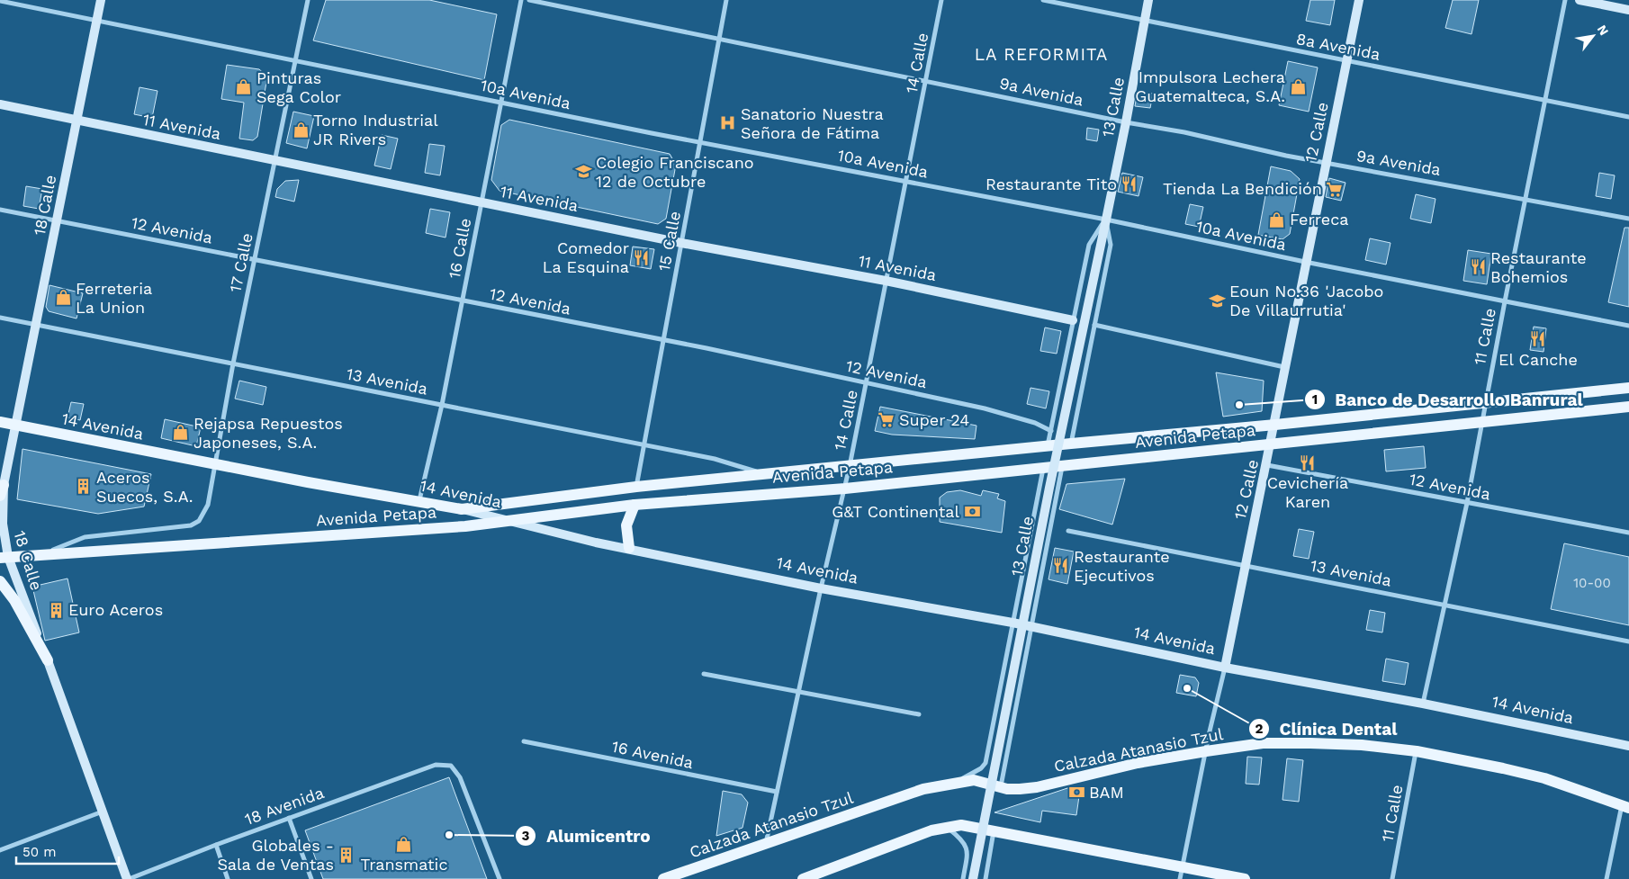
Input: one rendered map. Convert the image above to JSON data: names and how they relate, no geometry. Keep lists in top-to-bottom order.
{
  "streets": {
    "main road": [
      "13 Calle",
      "11 Avenida",
      "12 Calle",
      "18 Calle",
      "14 Avenida",
      "Avenida Petapa",
      "Calzada Atanasio Tzul"
    ],
    "street": [
      "8a Avenida",
      "14 Calle",
      "9a Avenida",
      "10a Avenida",
      "12 Avenida",
      "15 Calle",
      "16 Calle",
      "17 Calle",
      "11 Calle",
      "13 Avenida",
      "16 Avenida",
      "18 Avenida"
    ]
  },
  "crossings": [
    ["8a Avenida", "13 Calle"],
    ["8a Avenida", "12 Calle"],
    ["8a Avenida", "11 Calle"],
    ["14 Calle", "9a Avenida"],
    ["14 Calle", "10a Avenida"],
    ["14 Calle", "11 Avenida"],
    ["14 Calle", "12 Avenida"],
    ["14 Calle", "14 Avenida"],
    ["14 Calle", "Avenida Petapa"],
    ["14 Calle", "Calzada Atanasio Tzul"],
    ["14 Calle", "16 Avenida"],
    ["9a Avenida", "13 Calle"],
    ["9a Avenida", "12 Calle"],
    ["9a Avenida", "15 Calle"],
    ["9a Avenida", "11 Calle"],
    ["10a Avenida", "13 Calle"],
    ["10a Avenida", "12 Calle"],
    ["10a Avenida", "18 Calle"],
    ["10a Avenida", "15 Calle"],
    ["10a Avenida", "16 Calle"],
    ["10a Avenida", "17 Calle"],
    ["10a Avenida", "11 Calle"],
    ["13 Calle", "11 Avenida"],
    ["13 Calle", "12 Avenida"],
    ["13 Calle", "14 Avenida"],
    ["13 Calle", "Avenida Petapa"],
    ["13 Calle", "Calzada Atanasio Tzul"],
    ["11 Avenida", "18 Calle"],
    ["11 Avenida", "15 Calle"],
    ["11 Avenida", "16 Calle"],
    ["11 Avenida", "17 Calle"],
    ["12 Calle", "12 Avenida"],
    ["12 Calle", "13 Avenida"],
    ["12 Calle", "14 Avenida"],
    ["12 Calle", "Avenida Petapa"],
    ["12 Calle", "Calzada Atanasio Tzul"],
    ["18 Calle", "12 Avenida"],
    ["18 Calle", "13 Avenida"],
    ["18 Calle", "14 Avenida"],
    ["18 Calle", "Avenida Petapa"],
    ["18 Calle", "18 Avenida"],
    ["12 Avenida", "15 Calle"],
    ["12 Avenida", "16 Calle"],
    ["12 Avenida", "17 Calle"],
    ["12 Avenida", "11 Calle"],
    ["15 Calle", "13 Avenida"],
    ["15 Calle", "Avenida Petapa"],
    ["16 Calle", "13 Avenida"],
    ["16 Calle", "14 Avenida"],
    ["17 Calle", "13 Avenida"],
    ["17 Calle", "14 Avenida"],
    ["17 Calle", "Avenida Petapa"],
    ["11 Calle", "13 Avenida"],
    ["11 Calle", "14 Avenida"],
    ["11 Calle", "Avenida Petapa"],
    ["11 Calle", "Calzada Atanasio Tzul"],
    ["13 Avenida", "Avenida Petapa"],
    ["14 Avenida", "Avenida Petapa"]
  ],
  "districts": ["LA REFORMITA"],
  "places": {
    "shop": [
      "Impulsora Lechera Guatemalteca, S.A.",
      "Pinturas Sega Color",
      "Torno Industrial JR Rivers",
      "Ferreca",
      "Ferreteria La Union",
      "Rejapsa Repuestos Japoneses, S.A.",
      "Transmatic"
    ],
    "hospital": ["Sanatorio Nuestra Señora de Fátima"],
    "school or university": ["Colegio Franciscano 12 de Octubre", "Eoun No.36 'Jacobo De Villaurrutia'"],
    "restaurant": [
      "Restaurante Tito",
      "Comedor La Esquina",
      "Restaurante Bohemios",
      "El Canche",
      "Cevichería Karen",
      "Restaurante Ejecutivos"
    ],
    "supermarket": ["Tienda La Bendición", "Super 24"],
    "other": ["Banco de Desarrollo Banrural", "Clínica Dental", "Alumicentro"],
    "building": ["Aceros Suecos, S.A.", "Euro Aceros", "Globales - Sala de Ventas"],
    "bank": ["G&T Continental", "BAM"]
  },
  "house_numbers": ["10-00"],
  "scale_bar": "50 m",
  "north": "top right"
}
